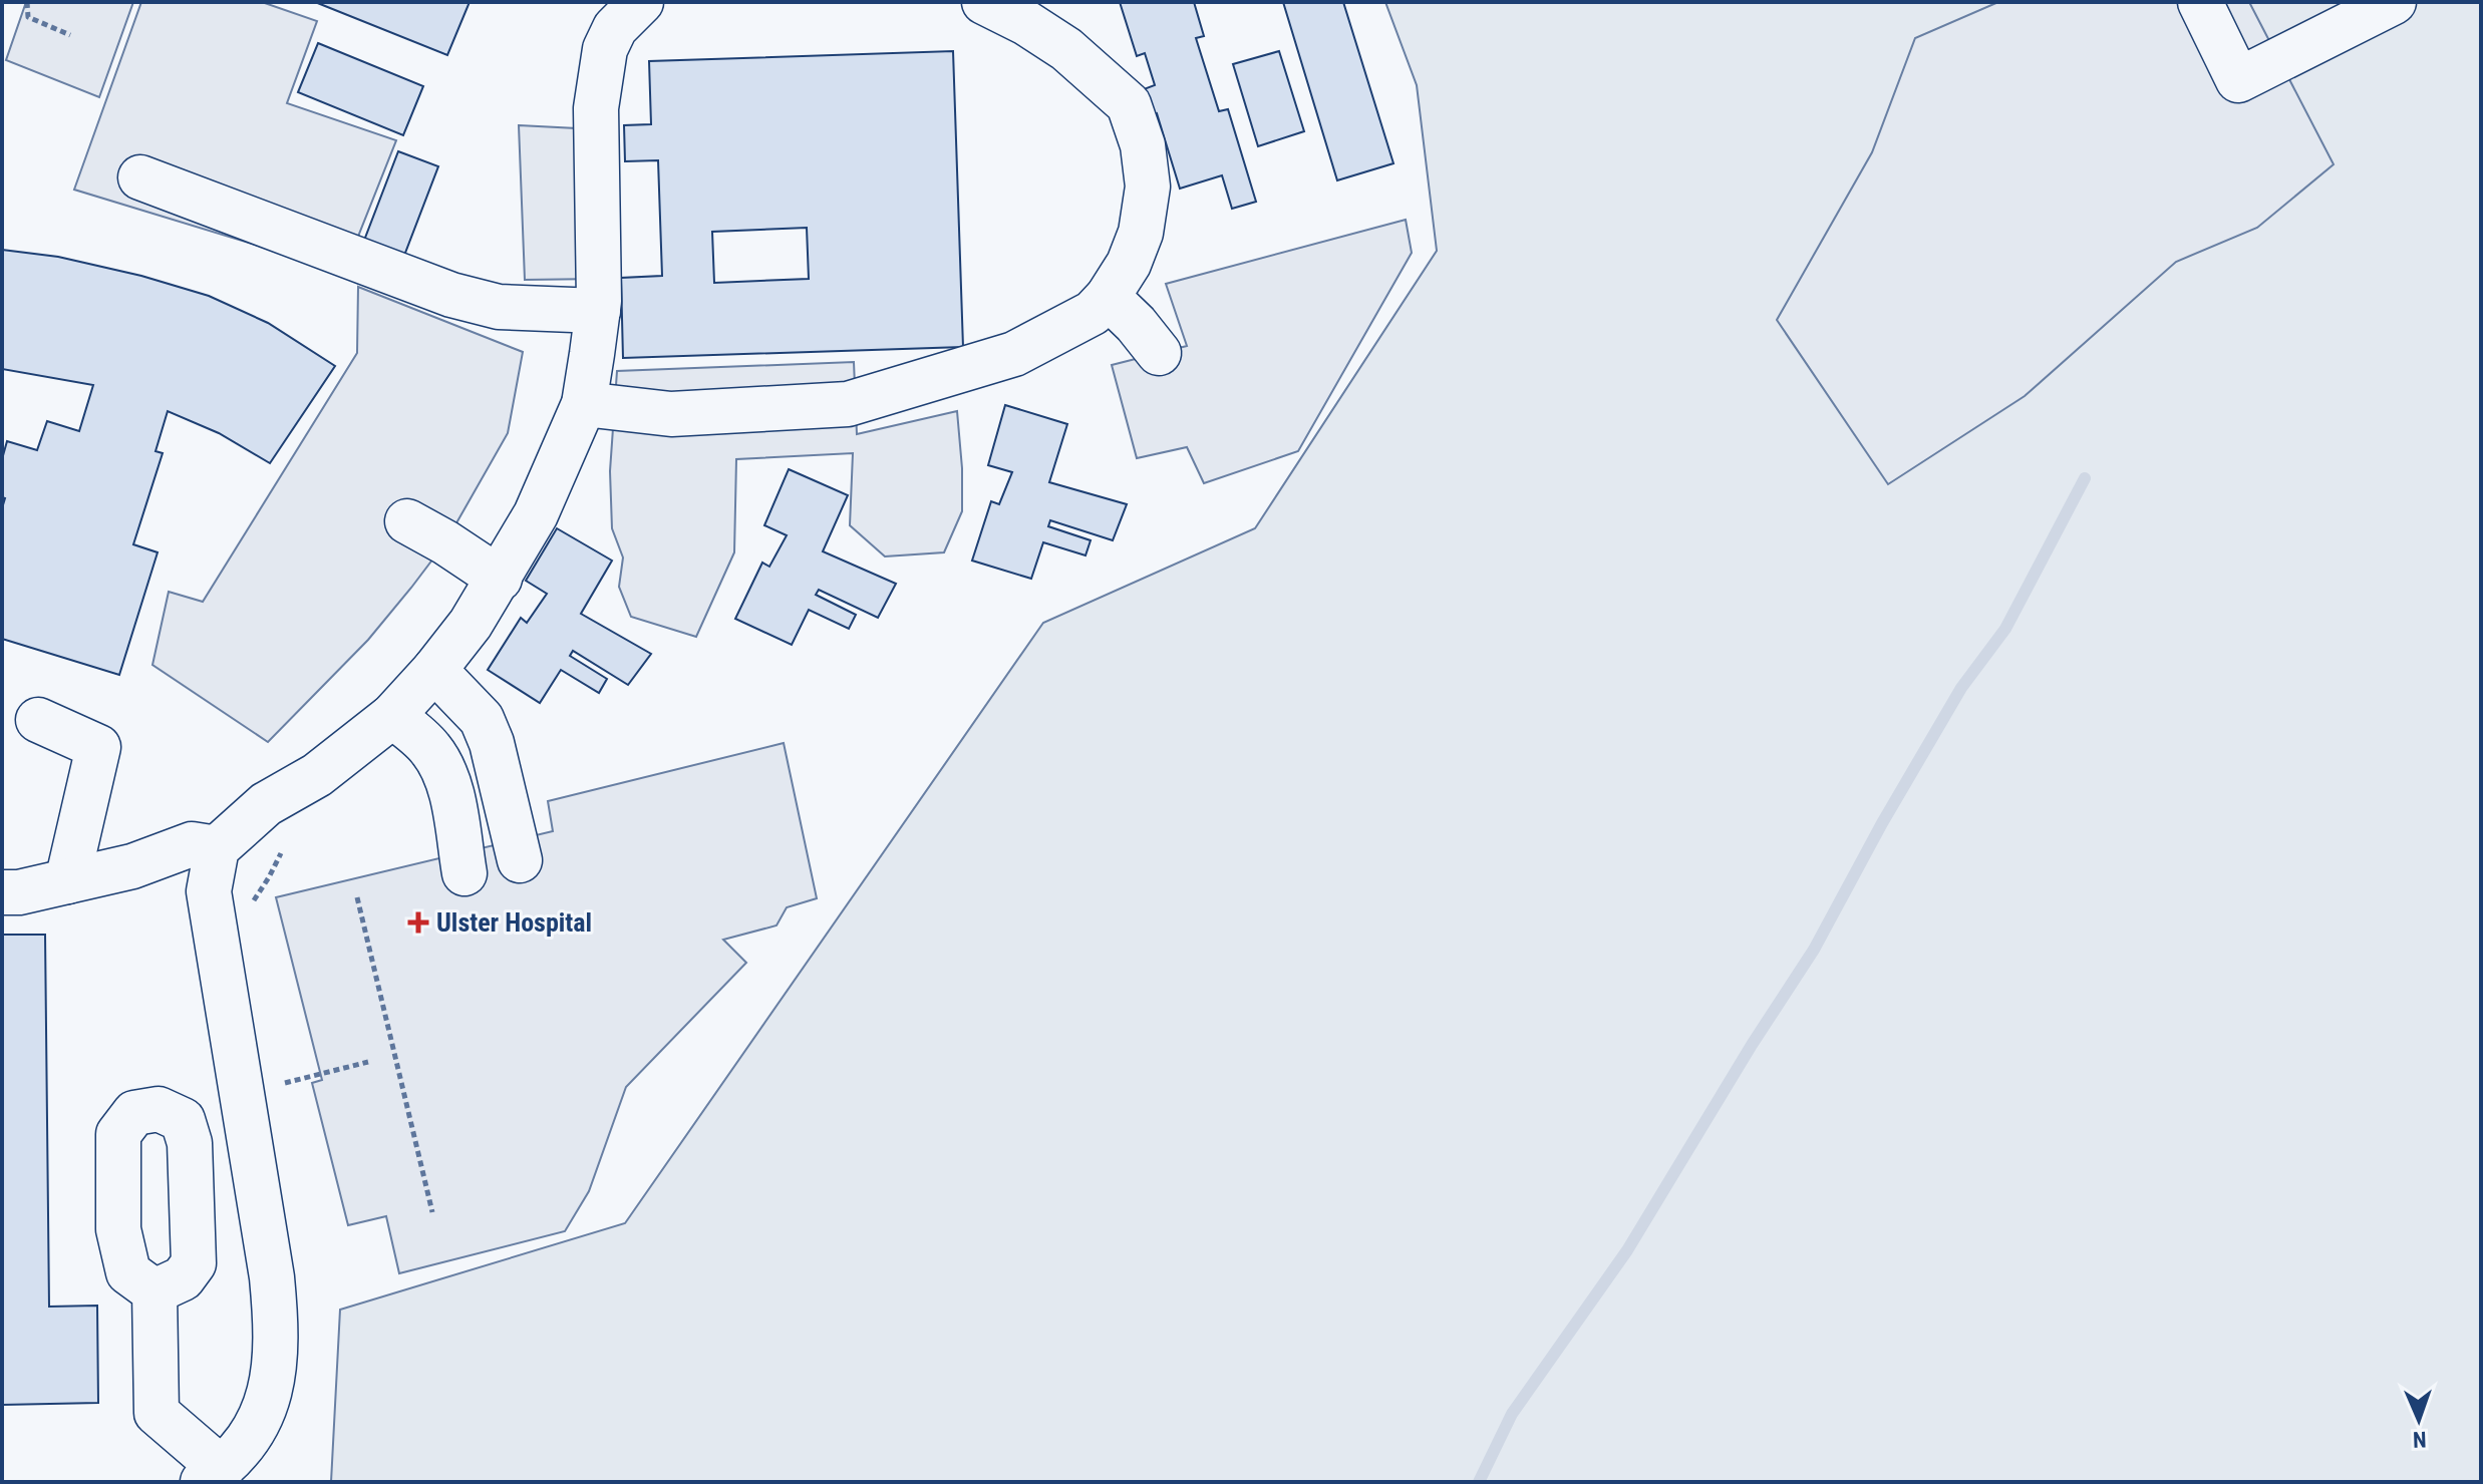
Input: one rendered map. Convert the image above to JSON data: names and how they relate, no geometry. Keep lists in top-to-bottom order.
{
  "places": {
    "health": ["Ulster Hospital"]
  },
  "north": "bottom"
}
